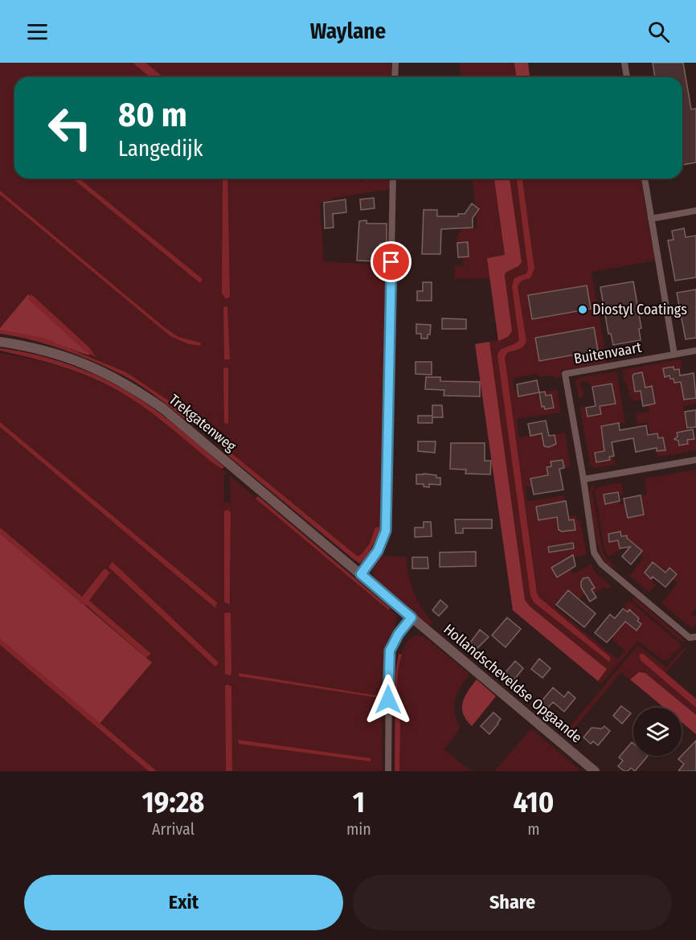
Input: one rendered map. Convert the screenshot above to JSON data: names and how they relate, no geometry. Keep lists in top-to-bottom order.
{
  "streets": {
    "street": ["Buitenvaart", "Trekgatenweg", "Hollandscheveldse Opgaande"]
  },
  "crossings": [
    ["Trekgatenweg", "Hollandscheveldse Opgaande"]
  ],
  "places": ["Diostyl Coatings"],
  "page": {
    "header": "Waylane",
    "turn": ["80 m", "Langedijk"],
    "eta": [
      "19:28",
      "Arrival",
      "1",
      "min",
      "410",
      "m"
    ],
    "buttons": ["Exit", "Share"]
  }
}
